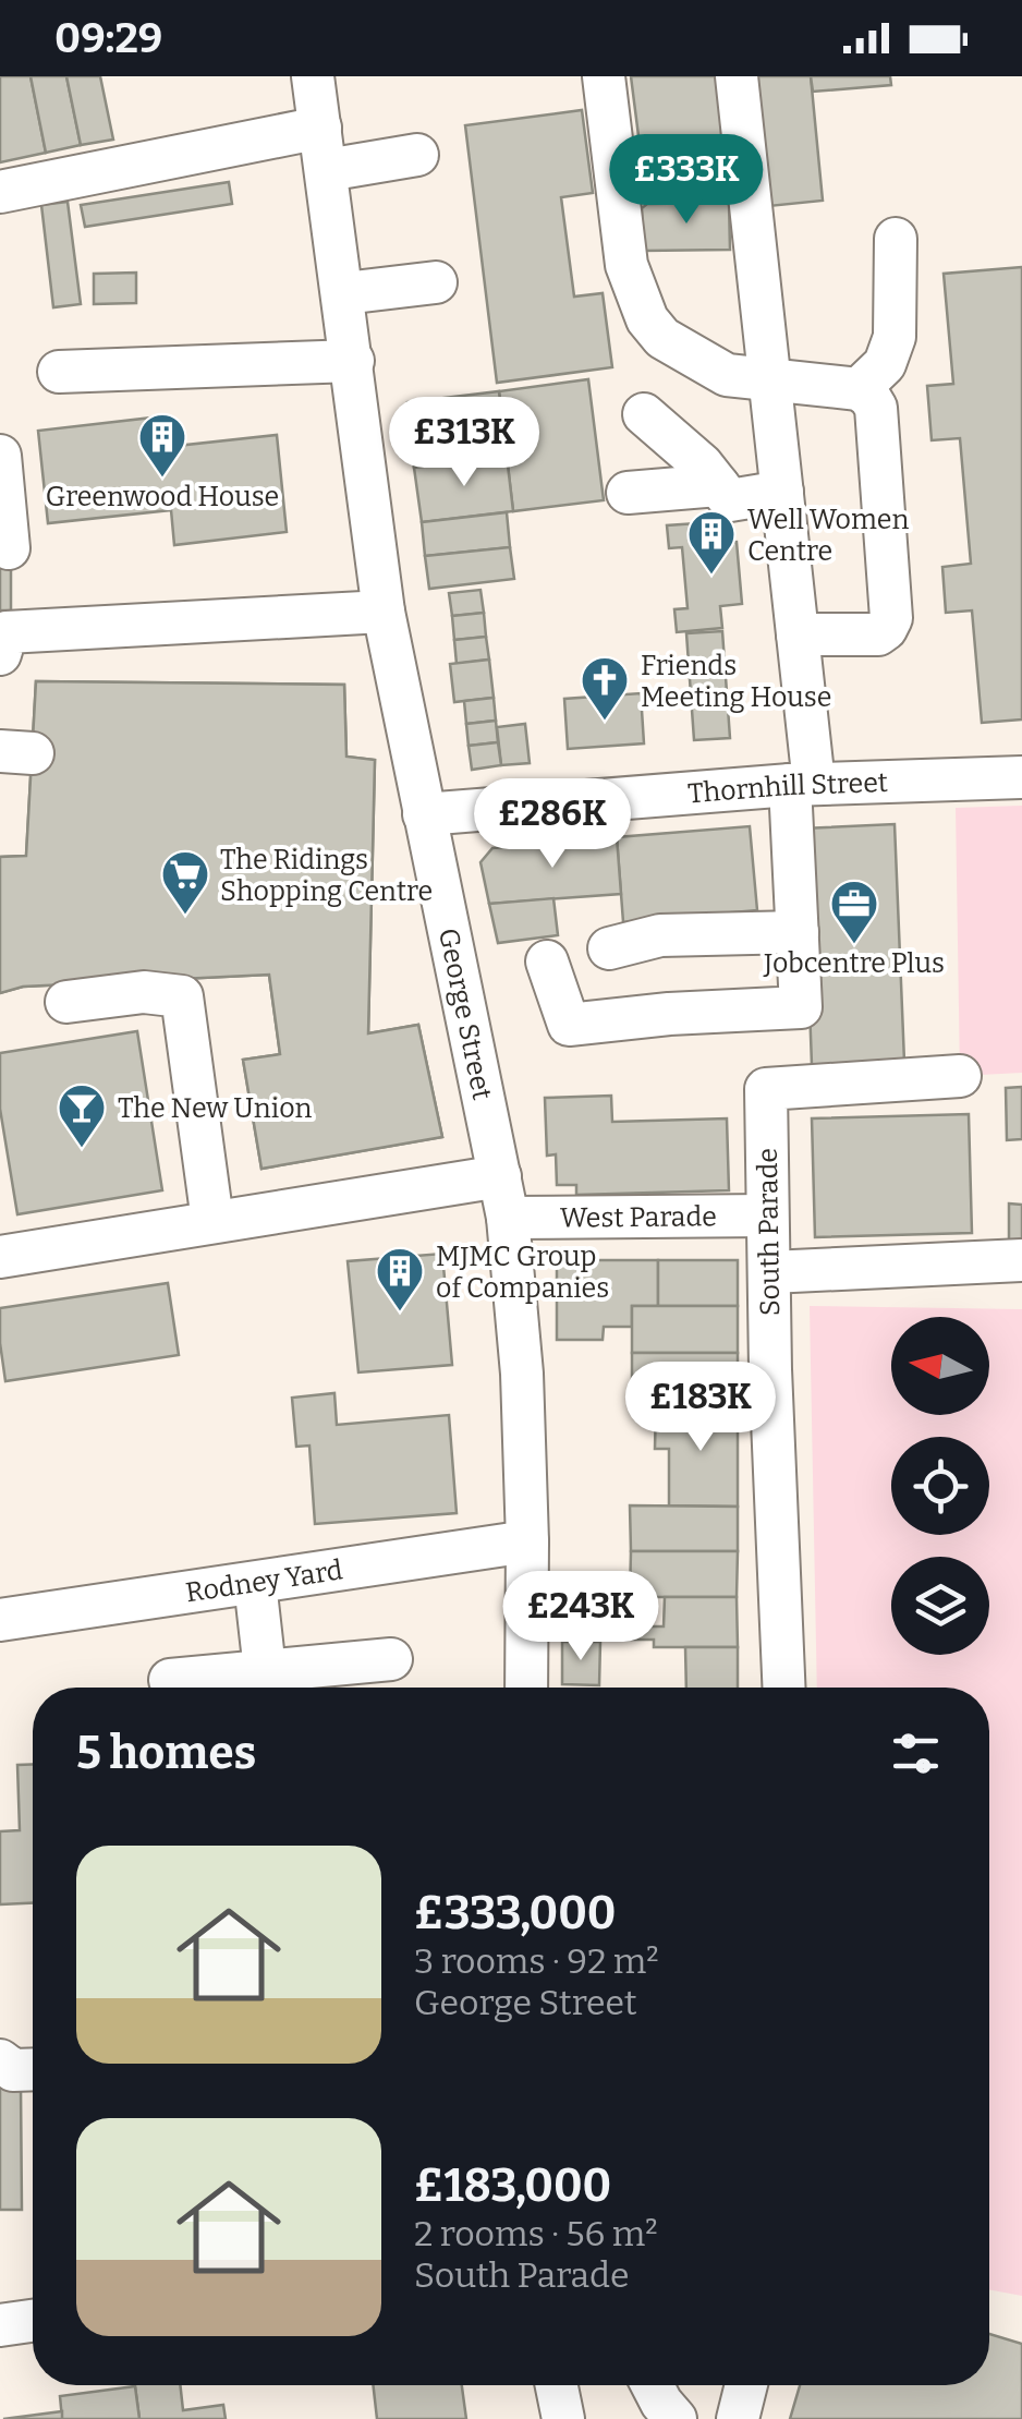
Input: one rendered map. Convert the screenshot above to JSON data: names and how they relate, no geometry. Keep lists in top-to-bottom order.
{
  "streets": {
    "street": [
      "Thornhill Street",
      "George Street",
      "West Parade",
      "South Parade",
      "Rodney Yard"
    ]
  },
  "crossings": [
    ["Thornhill Street", "George Street"],
    ["George Street", "West Parade"],
    ["George Street", "Rodney Yard"],
    ["West Parade", "South Parade"]
  ],
  "places": {
    "building": ["Greenwood House", "Well Women Centre", "MJMC Group of Companies"],
    "church": ["Friends Meeting House"],
    "supermarket": ["The Ridings Shopping Centre"],
    "office": ["Jobcentre Plus"],
    "bar": ["The New Union"]
  },
  "north": "left",
  "page": {
    "status": "09:29",
    "price": [
      "£333K",
      "£313K",
      "£286K",
      "£183K",
      "£243K"
    ],
    "heading": "5 homes",
    "list": [
      {
        "name": "£333,000",
        "note": "3 rooms · 92 m² · George Street"
      },
      {
        "name": "£183,000",
        "note": "2 rooms · 56 m² · South Parade"
      }
    ]
  }
}
